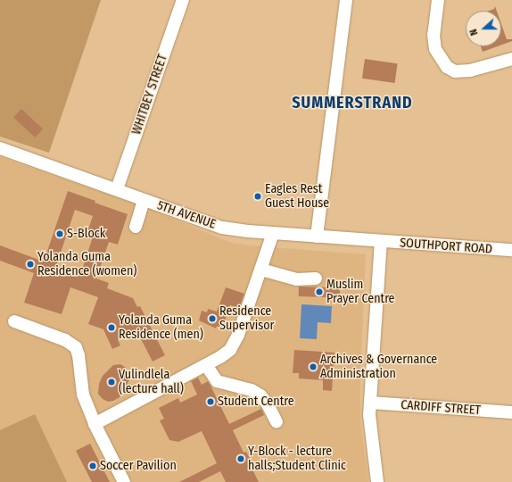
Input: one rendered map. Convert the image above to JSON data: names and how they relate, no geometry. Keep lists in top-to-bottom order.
{
  "streets": {
    "street": [
      "WHITBEY STREET",
      "5TH AVENUE",
      "SOUTHPORT ROAD",
      "CARDIFF STREET"
    ]
  },
  "crossings": [
    ["WHITBEY STREET", "5TH AVENUE"],
    ["5TH AVENUE", "SOUTHPORT ROAD"]
  ],
  "districts": ["SUMMERSTRAND"],
  "places": [
    "Eagles Rest Guest House",
    "S-Block",
    "Yolanda Guma Residence (women)",
    "Muslim Prayer Centre",
    "Residence Supervisor",
    "Yolanda Guma Residence (men)",
    "Archives & Governance Administration",
    "Vulindlela (lecture hall)",
    "Student Centre",
    "Y-Block - lecture halls;Student Clinic",
    "Soccer Pavilion"
  ],
  "north": "left"
}
